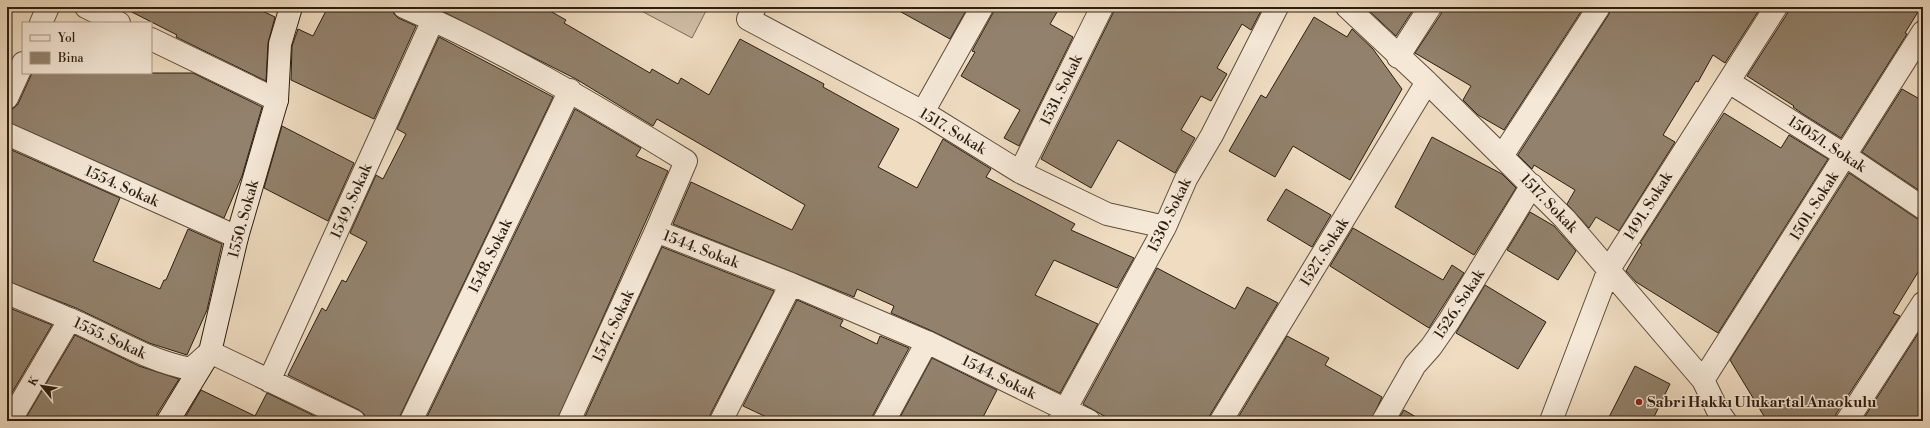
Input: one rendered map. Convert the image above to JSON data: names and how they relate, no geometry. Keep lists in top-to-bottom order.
{
  "streets": {
    "street": [
      "1531. Sokak",
      "1517. Sokak",
      "1505/1. Sokak",
      "1554. Sokak",
      "1549. Sokak",
      "1491. Sokak",
      "1501. Sokak",
      "1530. Sokak",
      "1550. Sokak",
      "1544. Sokak",
      "1527. Sokak",
      "1548. Sokak",
      "1526. Sokak",
      "1547. Sokak",
      "1555. Sokak"
    ]
  },
  "crossings": [
    ["1531. Sokak", "1517. Sokak"],
    ["1517. Sokak", "1491. Sokak"],
    ["1517. Sokak", "1501. Sokak"],
    ["1517. Sokak", "1530. Sokak"],
    ["1517. Sokak", "1527. Sokak"],
    ["1517. Sokak", "1526. Sokak"],
    ["1505/1. Sokak", "1491. Sokak"],
    ["1505/1. Sokak", "1501. Sokak"],
    ["1554. Sokak", "1550. Sokak"],
    ["1549. Sokak", "1544. Sokak"],
    ["1530. Sokak", "1544. Sokak"],
    ["1550. Sokak", "1555. Sokak"],
    ["1544. Sokak", "1548. Sokak"],
    ["1544. Sokak", "1547. Sokak"]
  ],
  "places": ["Sabri Hakkı Ulukartal Anaokulu"],
  "legend": ["Yol", "Bina"],
  "north": "top left"
}
